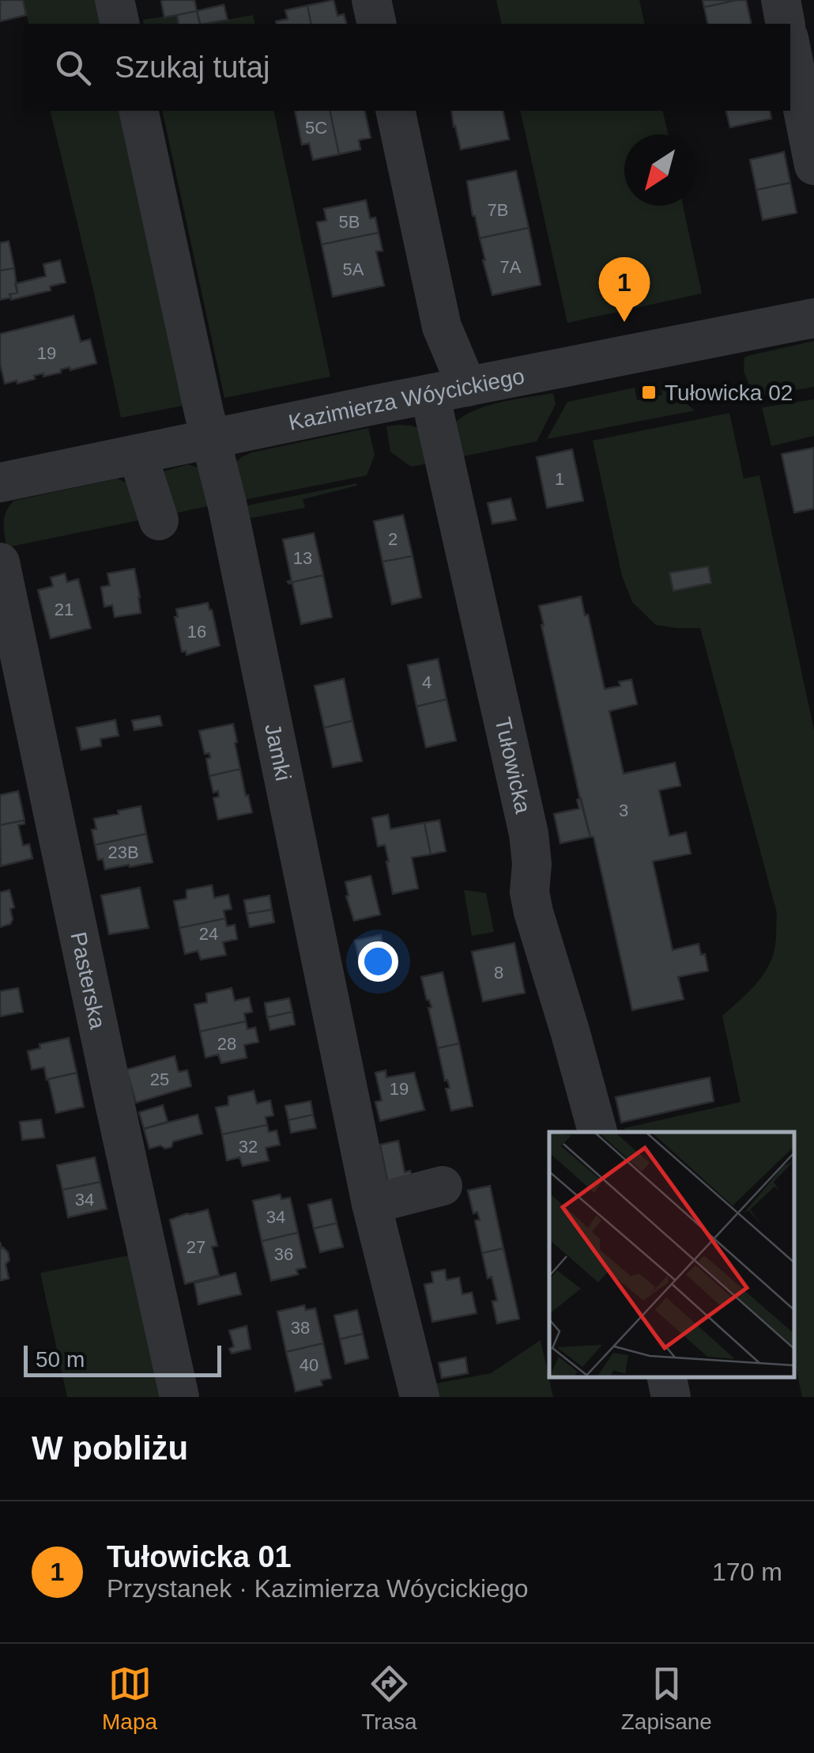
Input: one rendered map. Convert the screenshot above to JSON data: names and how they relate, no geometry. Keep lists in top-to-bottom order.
{
  "streets": {
    "street": [
      "Kazimierza Wóycickiego",
      "Jamki",
      "Tułowicka",
      "Pasterska"
    ]
  },
  "crossings": [
    ["Kazimierza Wóycickiego", "Jamki"],
    ["Kazimierza Wóycickiego", "Tułowicka"]
  ],
  "places": {
    "transit": ["Tułowicka 02"]
  },
  "house_numbers": [
    "5C",
    "7B",
    "5B",
    "7A",
    "5A",
    "19",
    "1",
    "2",
    "13",
    "21",
    "16",
    "4",
    "3",
    "23B",
    "24",
    "8",
    "28",
    "25",
    "19",
    "32",
    "34",
    "34",
    "27",
    "36",
    "38",
    "40"
  ],
  "scale_bar": "50 m",
  "north": "bottom left",
  "page": {
    "search": "Szukaj tutaj",
    "pins": "1",
    "scale": "50 m",
    "heading": "W pobliżu",
    "list": [
      {
        "mark": "1",
        "name": "Tułowicka 01",
        "note": "Przystanek · Kazimierza Wóycickiego",
        "value": "170 m"
      }
    ],
    "nav": ["Mapa", "Trasa", "Zapisane"]
  }
}
